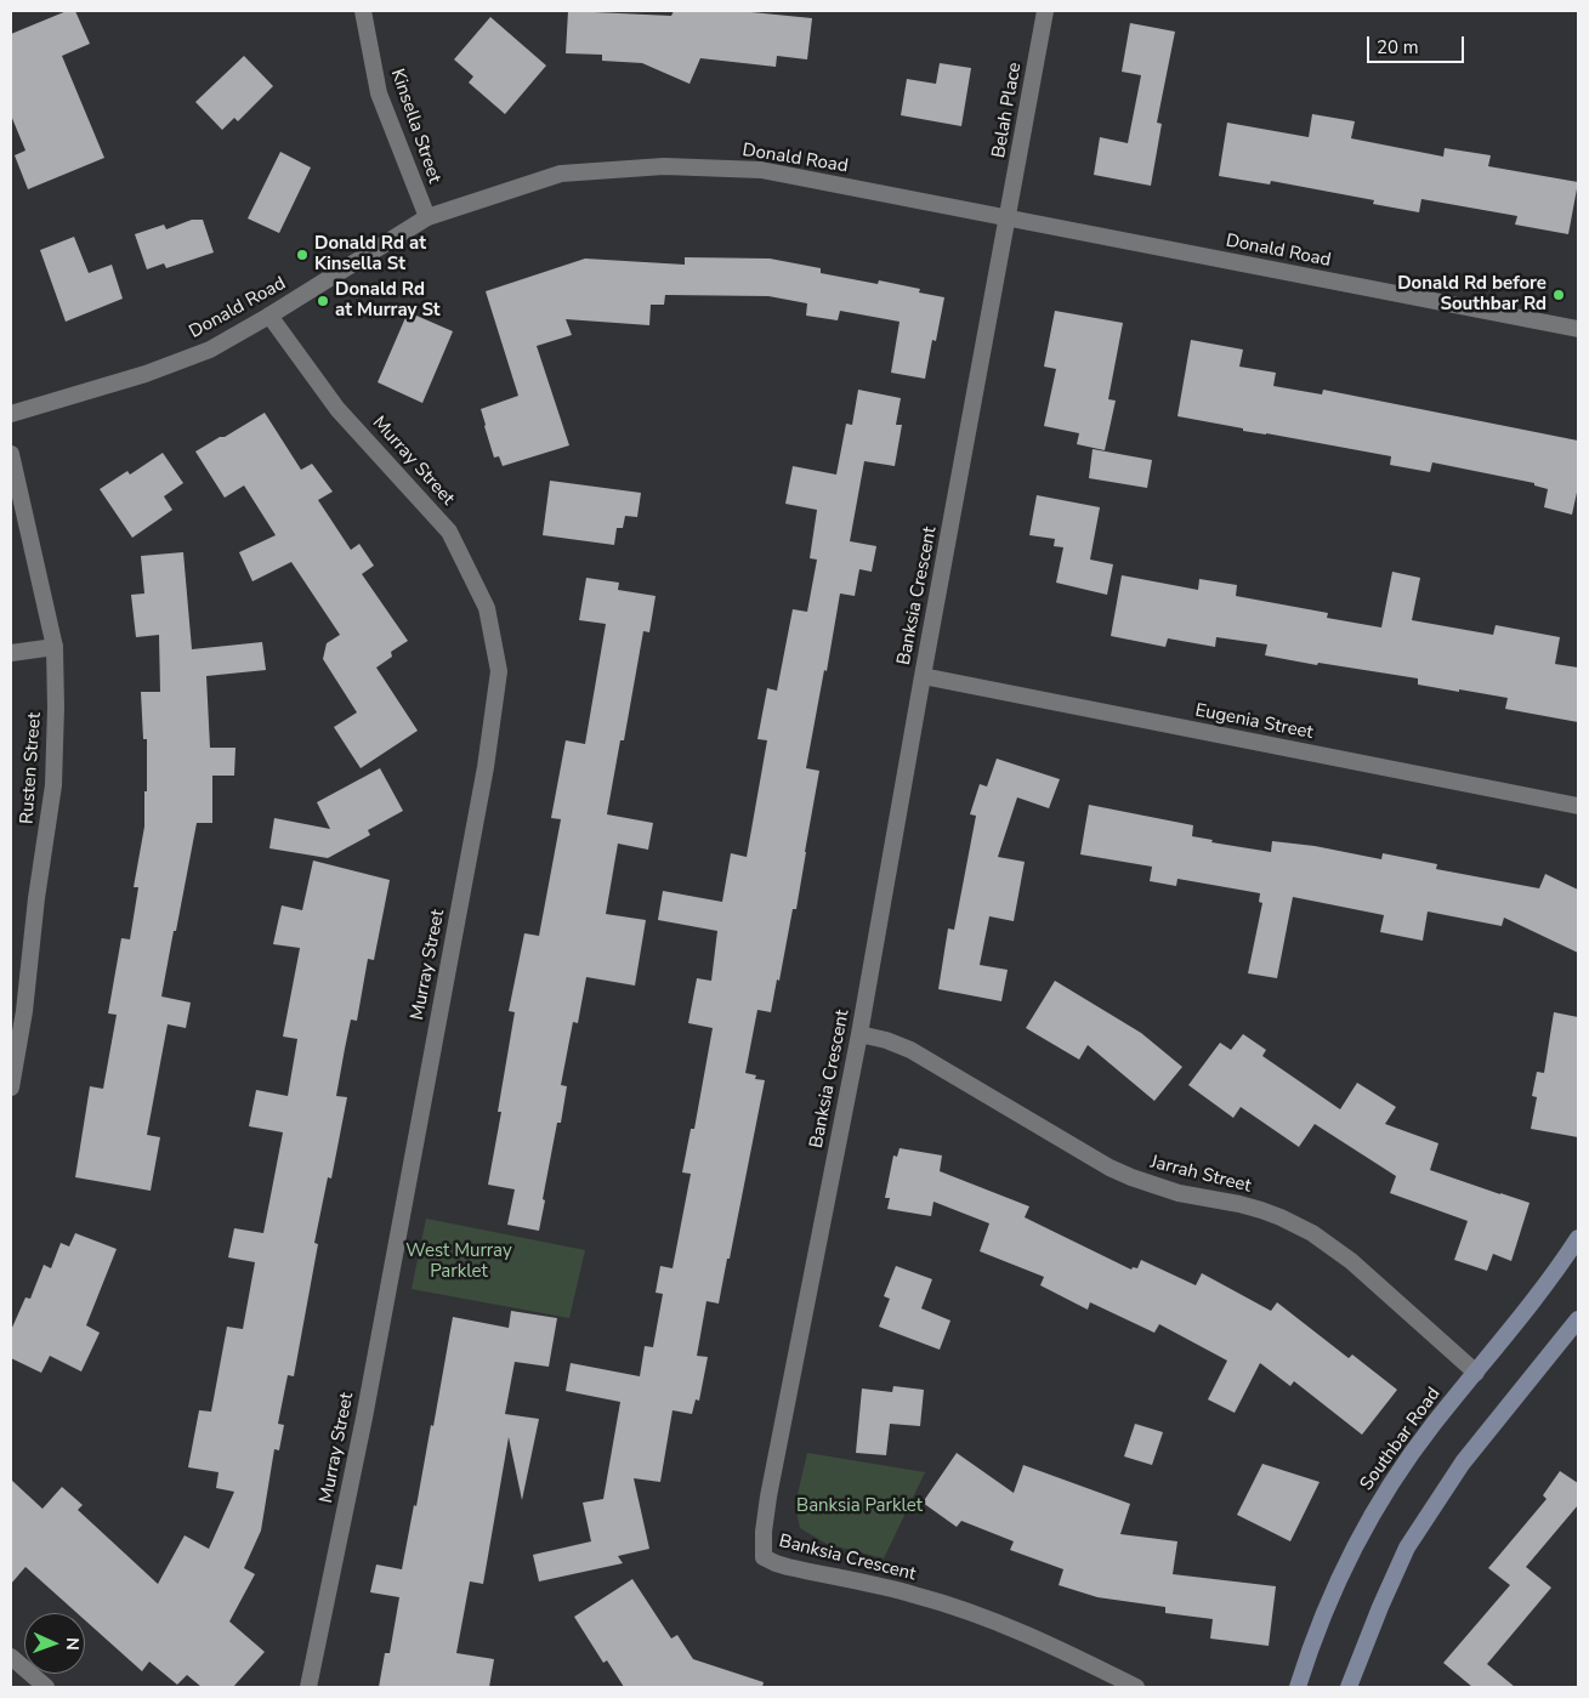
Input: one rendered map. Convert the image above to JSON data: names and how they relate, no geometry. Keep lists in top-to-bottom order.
{
  "streets": {
    "main road": ["Southbar Road"],
    "street": [
      "Belah Place",
      "Kinsella Street",
      "Donald Road",
      "Murray Street",
      "Banksia Crescent",
      "Eugenia Street",
      "Rusten Street",
      "Jarrah Street"
    ]
  },
  "crossings": [
    ["Belah Place", "Donald Road"],
    ["Belah Place", "Banksia Crescent"],
    ["Kinsella Street", "Donald Road"],
    ["Donald Road", "Murray Street"],
    ["Donald Road", "Banksia Crescent"],
    ["Banksia Crescent", "Eugenia Street"],
    ["Banksia Crescent", "Jarrah Street"],
    ["Jarrah Street", "Southbar Road"]
  ],
  "parks": ["West Murray Parklet", "Banksia Parklet"],
  "places": ["Donald Rd at Kinsella St", "Donald Rd before Southbar Rd", "Donald Rd at Murray St"],
  "scale_bar": "20 m",
  "north": "right"
}
